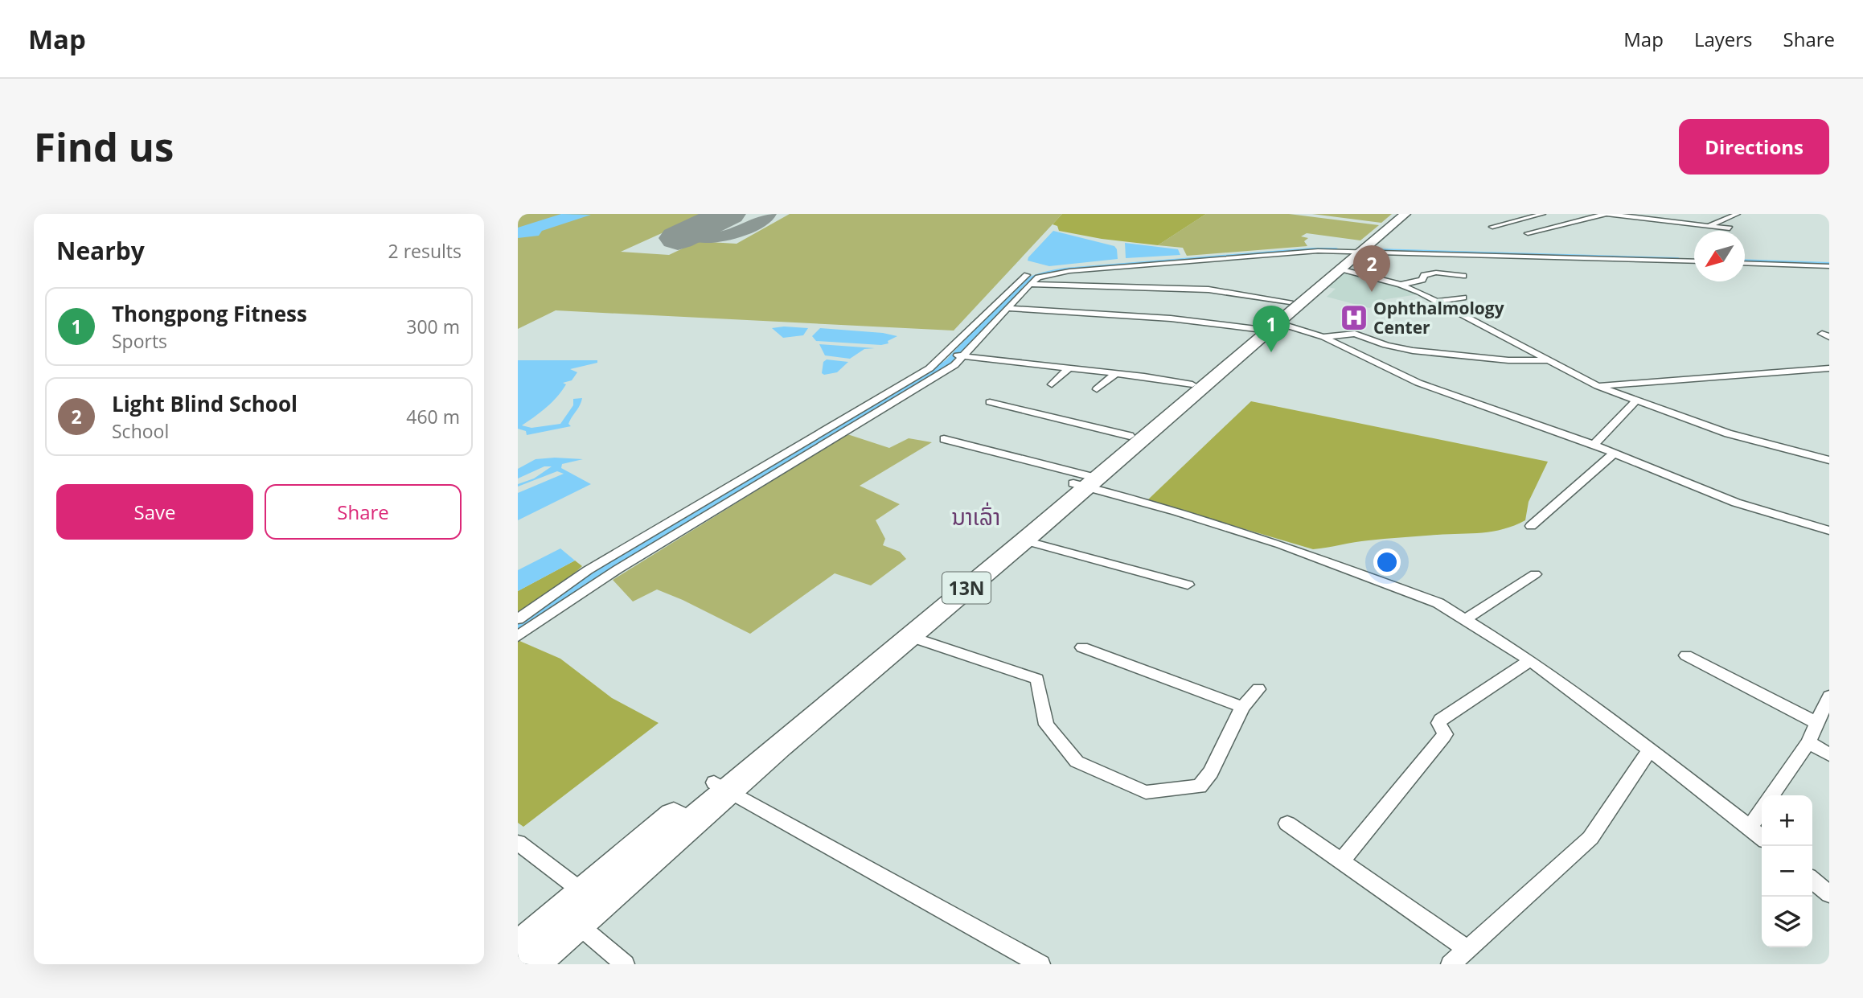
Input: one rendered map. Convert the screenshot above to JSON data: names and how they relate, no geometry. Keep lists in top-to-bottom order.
{
  "streets": {
    "highway": ["13N"]
  },
  "districts": ["ນາເລົ່າ"],
  "places": {
    "hospital": ["Ophthalmology Center"]
  },
  "north": "bottom left",
  "page": {
    "header": "Map",
    "nav": ["Map", "Layers", "Share"],
    "buttons": [
      "Directions",
      ["Save", "Share"]
    ],
    "title": "Find us",
    "heading": ["Nearby", "2 results"],
    "pins": ["2", "1"],
    "list": [
      {
        "mark": "1",
        "name": "Thongpong Fitness",
        "note": "Sports",
        "value": "300 m"
      },
      {
        "mark": "2",
        "name": "Light Blind School",
        "note": "School",
        "value": "460 m"
      }
    ],
    "map_buttons": ["+", "−"]
  }
}
